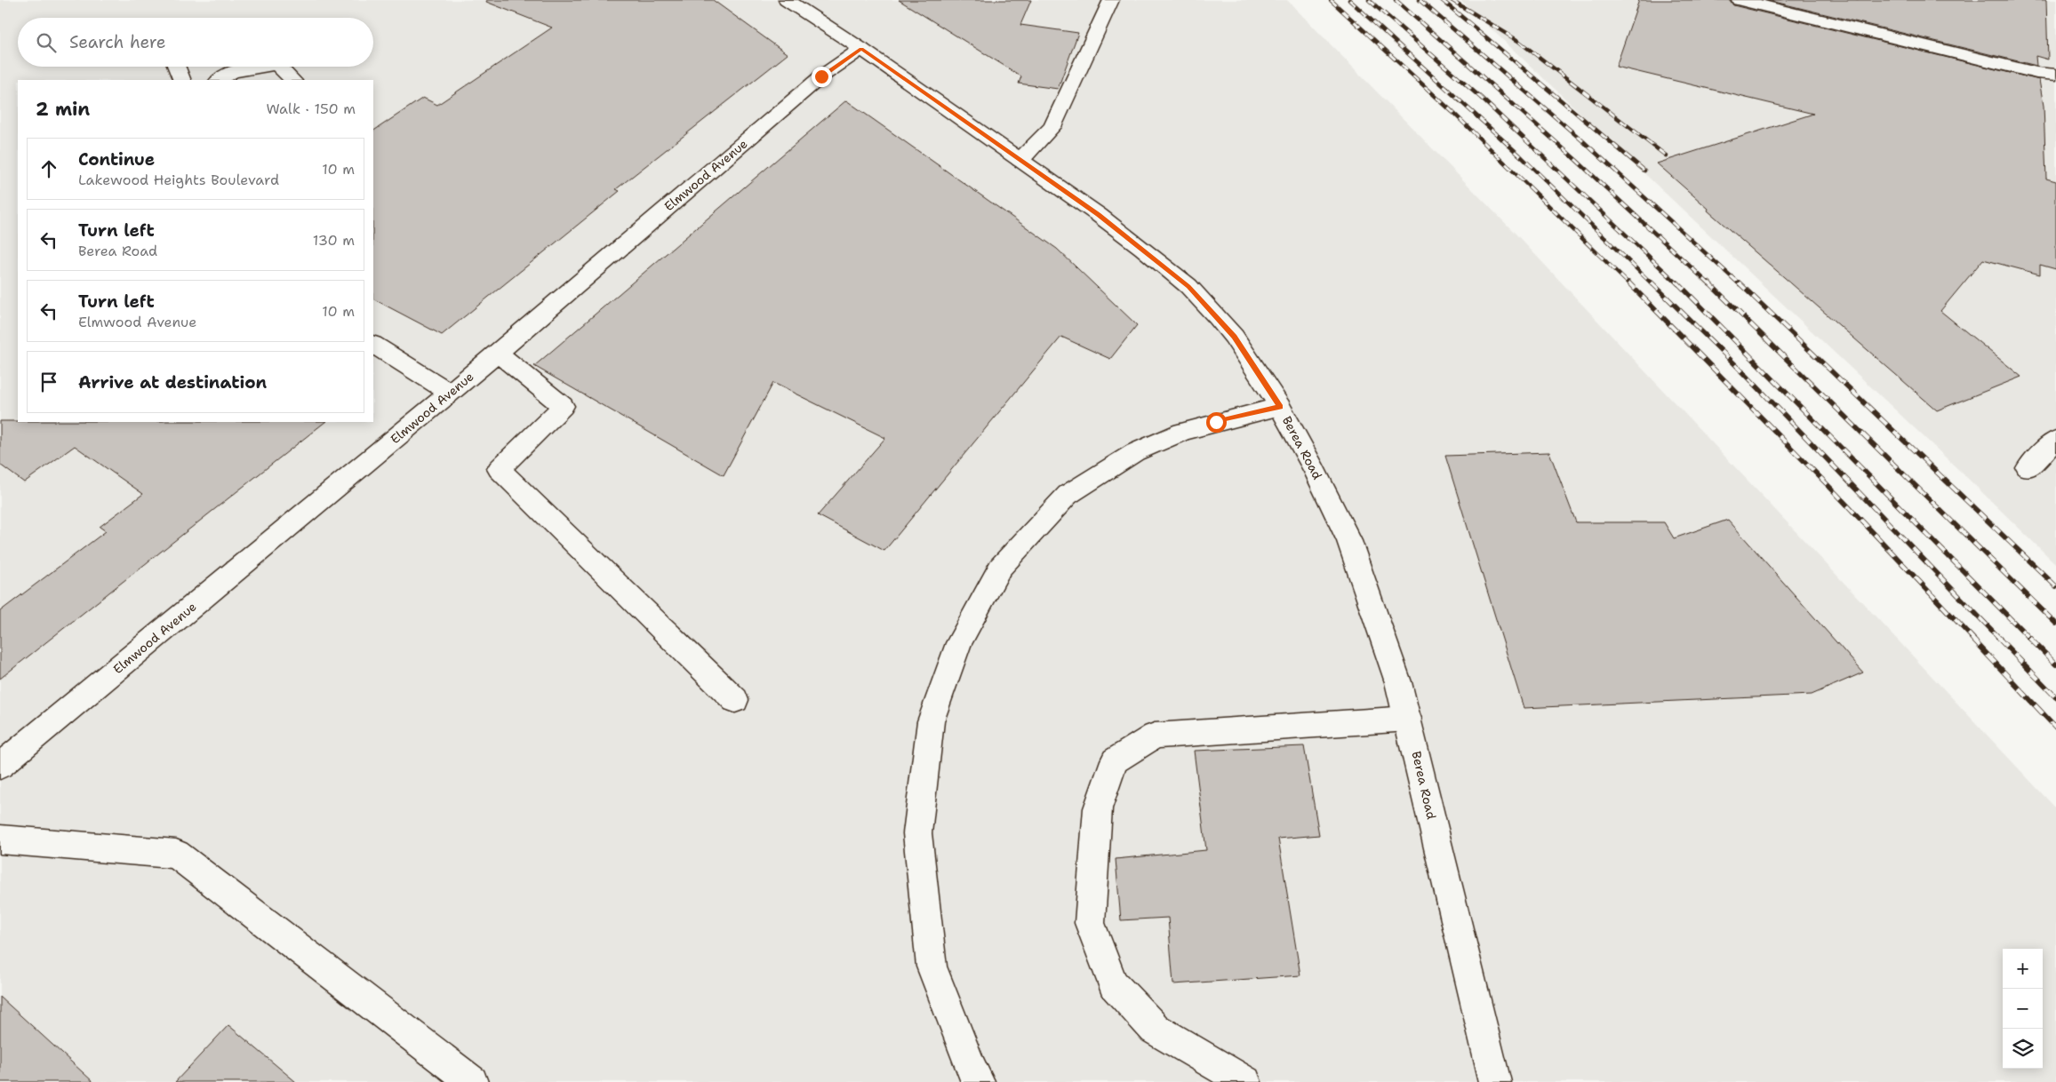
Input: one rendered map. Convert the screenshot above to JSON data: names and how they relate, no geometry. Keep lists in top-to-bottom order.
{
  "streets": {
    "main road": ["Elmwood Avenue", "Berea Road"]
  },
  "crossings": [
    ["Elmwood Avenue", "Berea Road"]
  ],
  "page": {
    "search": "Search here",
    "heading": ["2 min", "Walk · 150 m"],
    "list": [
      ["Continue", "Lakewood Heights Boulevard", "10 m"],
      ["Turn left", "Berea Road", "130 m"],
      ["Turn left", "Elmwood Avenue", "10 m"],
      "Arrive at destination"
    ],
    "map_buttons": ["+", "−"]
  }
}
